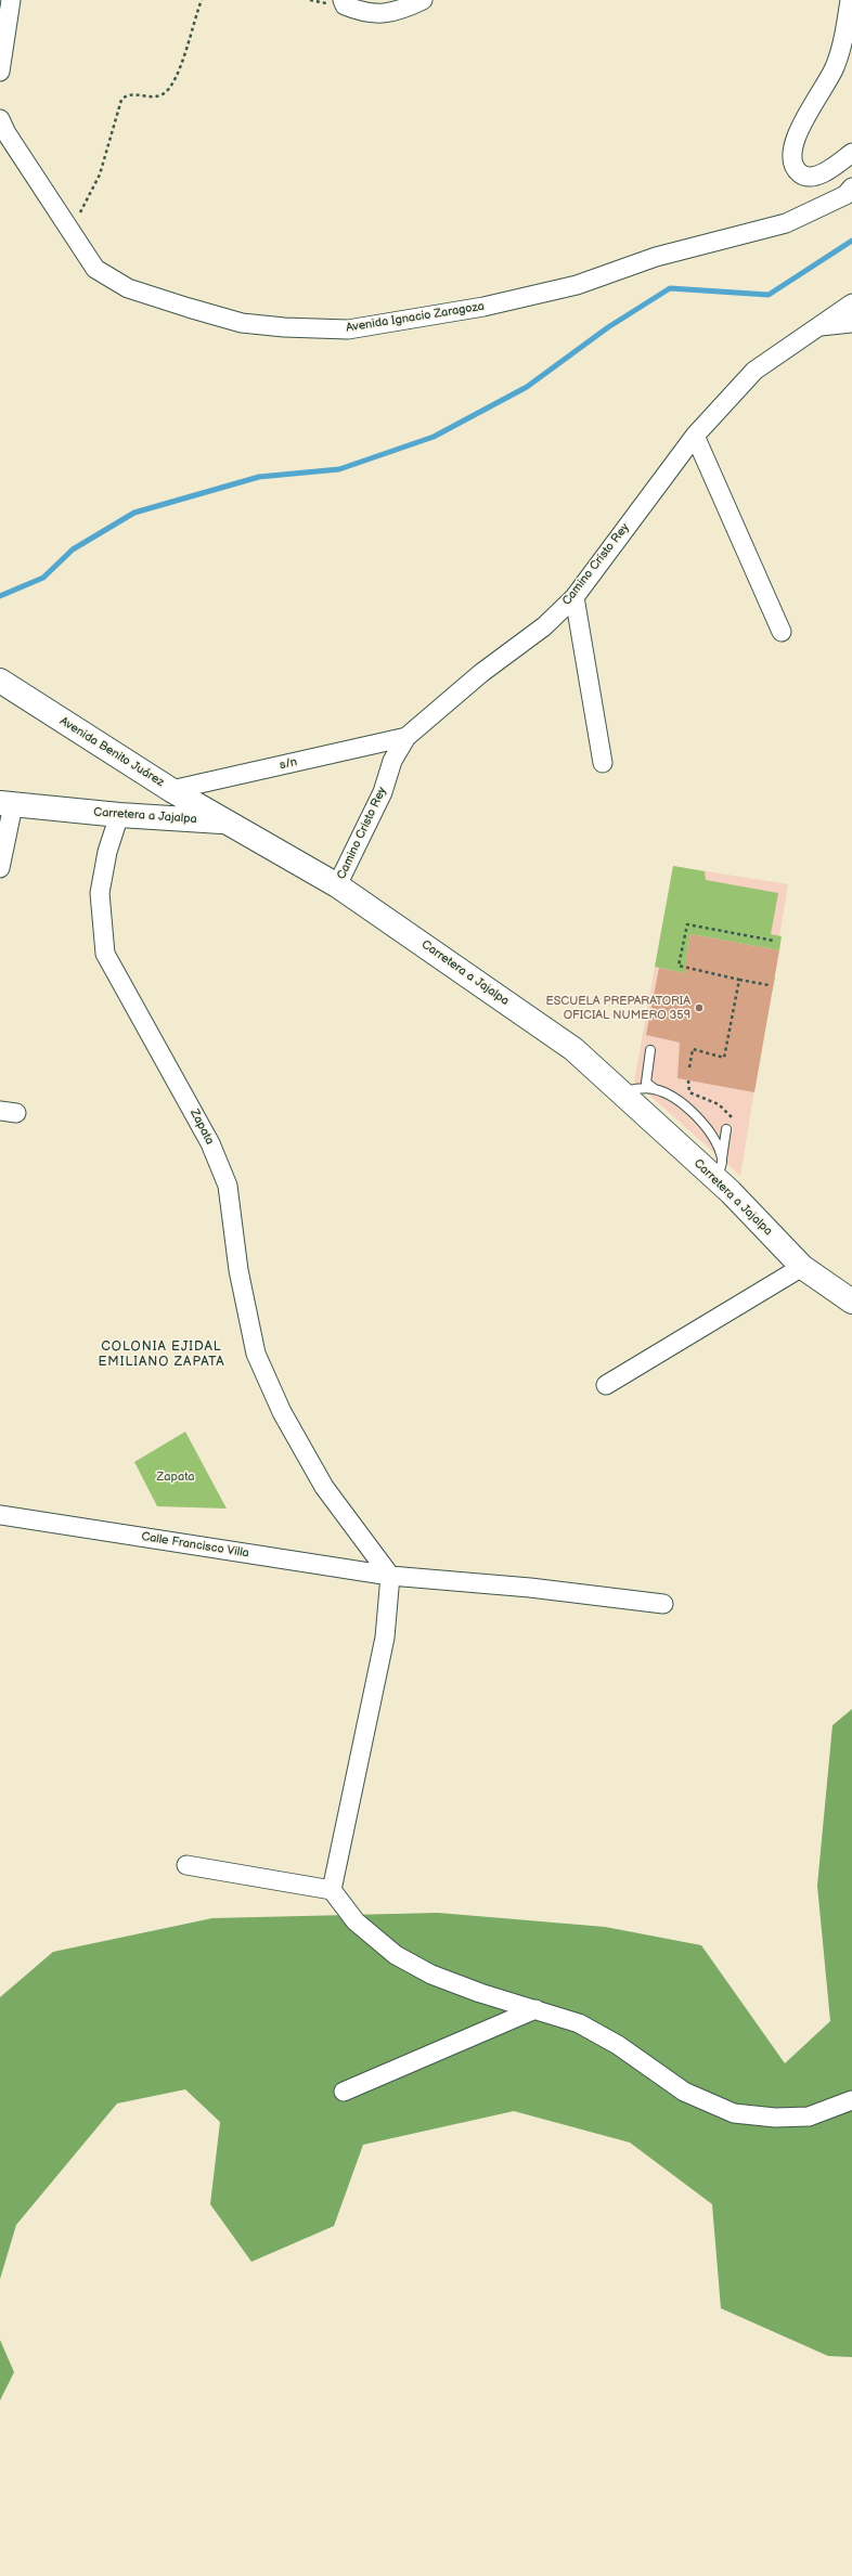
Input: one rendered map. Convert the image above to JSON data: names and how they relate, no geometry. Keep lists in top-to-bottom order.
{
  "streets": {
    "street": [
      "Avenida Ignacio Zaragoza",
      "Camino Cristo Rey",
      "Avenida Benito Juárez",
      "s/n",
      "Carretera a Jajalpa",
      "Zapata",
      "Calle Francisco Villa"
    ]
  },
  "crossings": [
    ["Camino Cristo Rey", "s/n"],
    ["Camino Cristo Rey", "Carretera a Jajalpa"],
    ["Avenida Benito Juárez", "s/n"],
    ["Avenida Benito Juárez", "Carretera a Jajalpa"],
    ["Carretera a Jajalpa", "Zapata"],
    ["Zapata", "Calle Francisco Villa"]
  ],
  "districts": ["COLONIA EJIDAL EMILIANO ZAPATA"],
  "parks": ["Zapata"],
  "places": ["ESCUELA PREPARATORIA OFICIAL NUMERO 359"]
}
